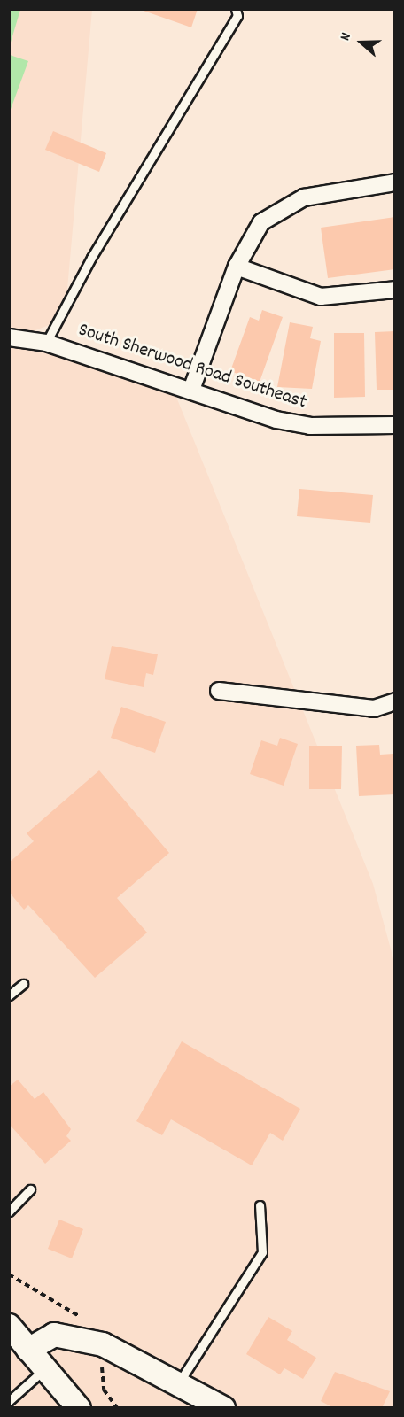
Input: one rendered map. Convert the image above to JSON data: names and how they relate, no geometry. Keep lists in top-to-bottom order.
{
  "streets": {
    "street": ["South Sherwood Road Southeast"]
  },
  "north": "left"
}
